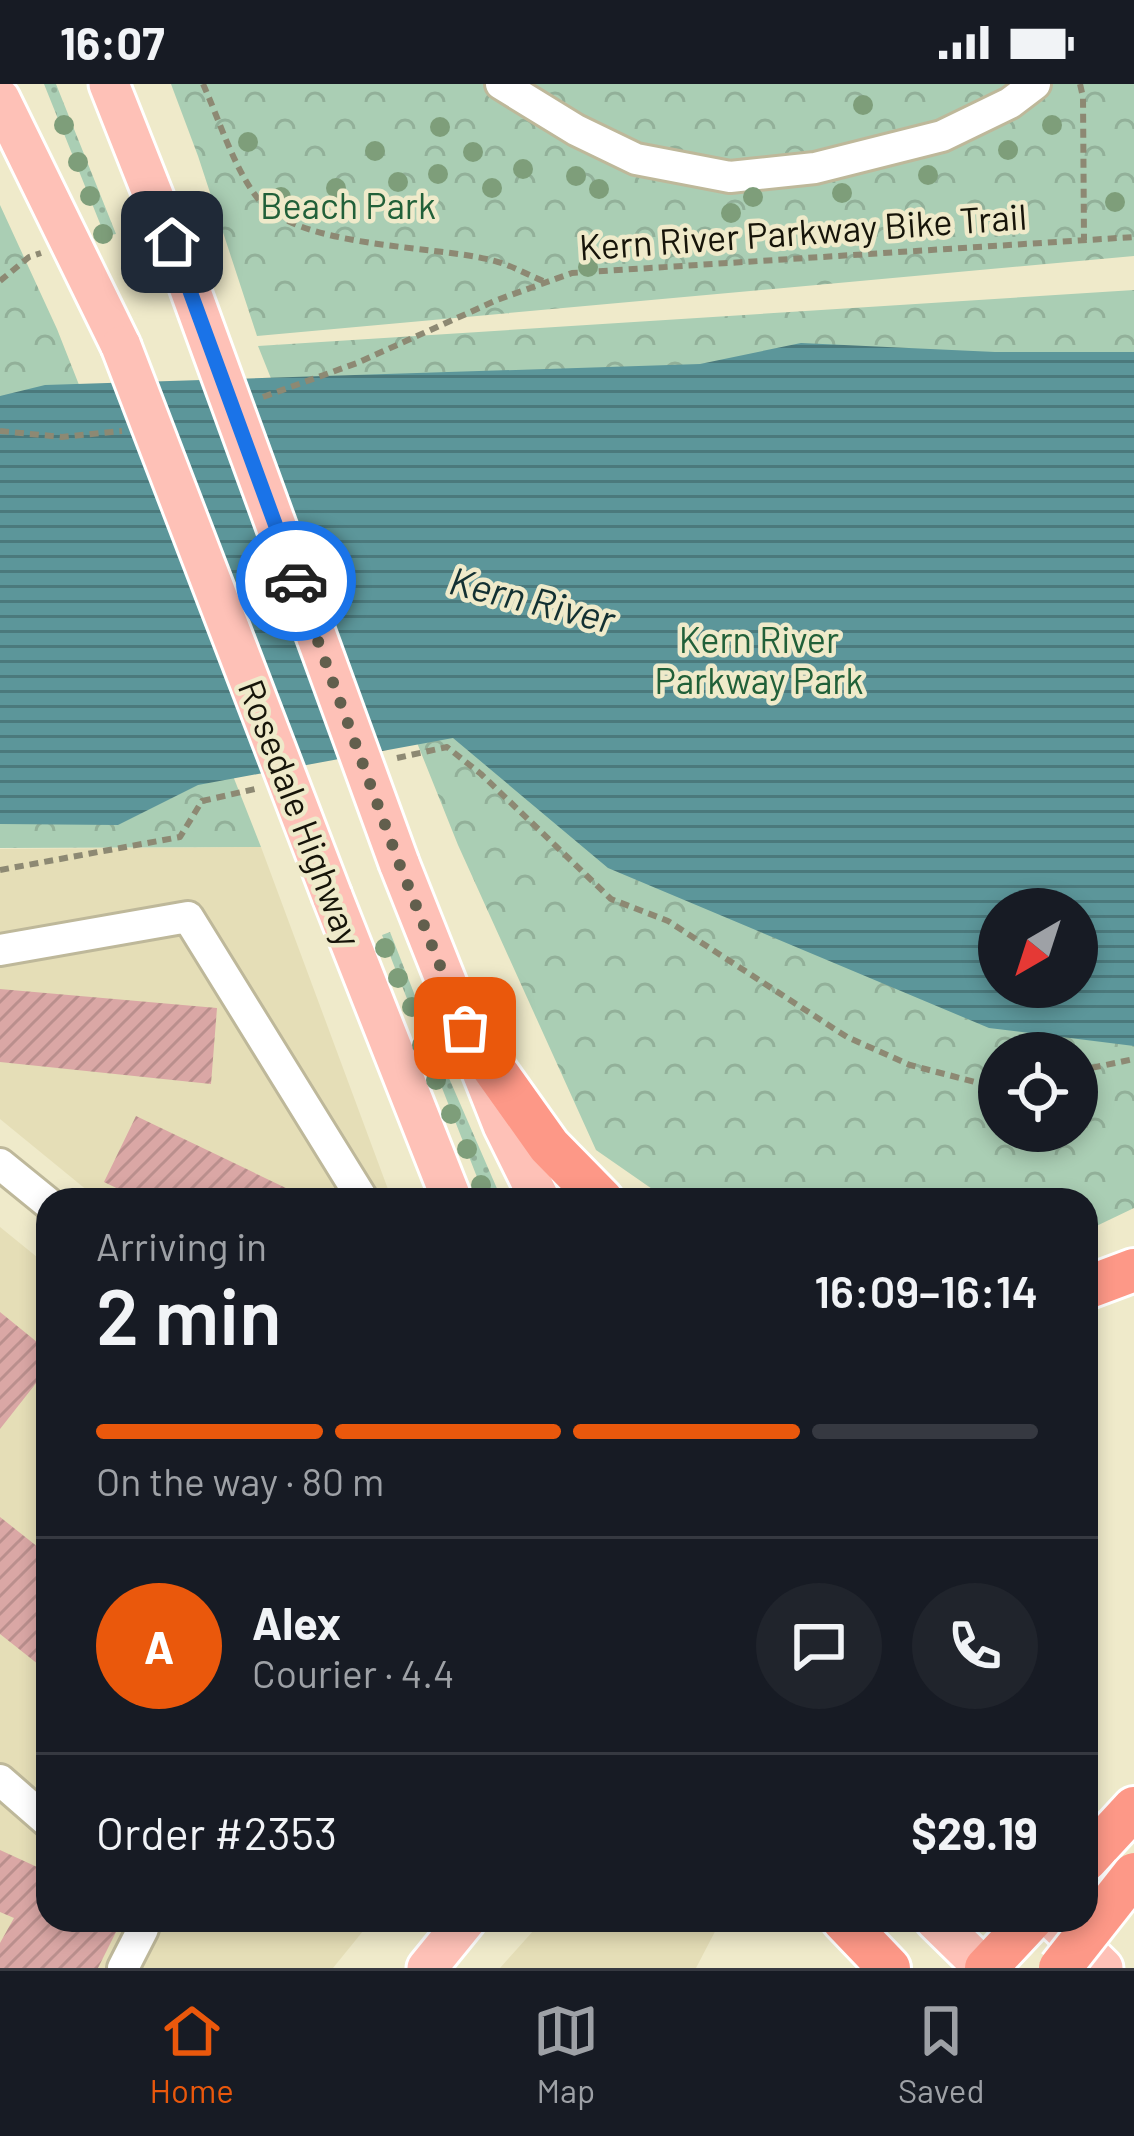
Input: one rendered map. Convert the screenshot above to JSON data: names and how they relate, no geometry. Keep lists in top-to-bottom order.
{
  "streets": {
    "main road": ["Rosedale Highway"],
    "path": ["Kern River Parkway Bike Trail"]
  },
  "water": ["Kern River"],
  "parks": ["Beach Park", "Kern River Parkway Park"],
  "north": "bottom left",
  "page": {
    "status": "16:07",
    "heading": ["2 min", "Arriving in", "16:09–16:14"],
    "panel": [
      "Alex",
      "Courier · 4.4",
      "Order #2353",
      "$29.19"
    ],
    "bar": "On the way · 80 m",
    "round": "A",
    "tabs": ["Home", "Map", "Saved"]
  }
}
